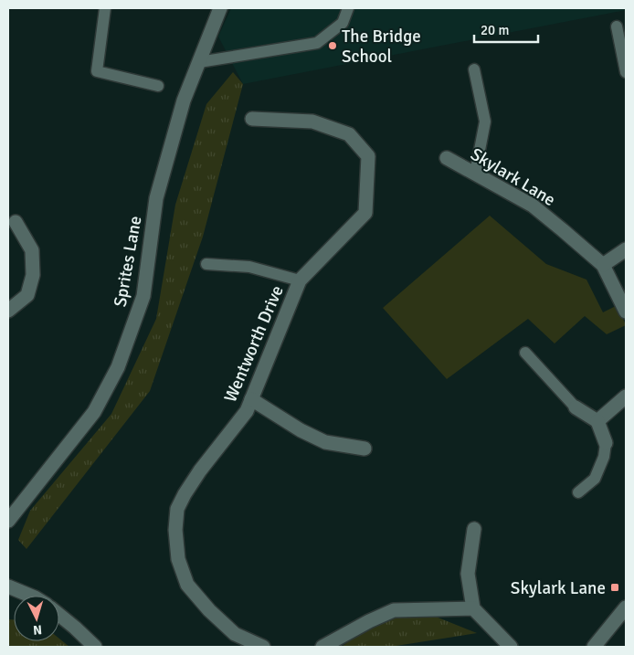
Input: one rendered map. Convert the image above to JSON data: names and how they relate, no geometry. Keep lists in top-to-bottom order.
{
  "streets": {
    "street": ["Skylark Lane", "Sprites Lane", "Wentworth Drive"]
  },
  "places": {
    "other": ["The Bridge School"],
    "transit": ["Skylark Lane"]
  },
  "scale_bar": "20 m",
  "north": "bottom"
}
